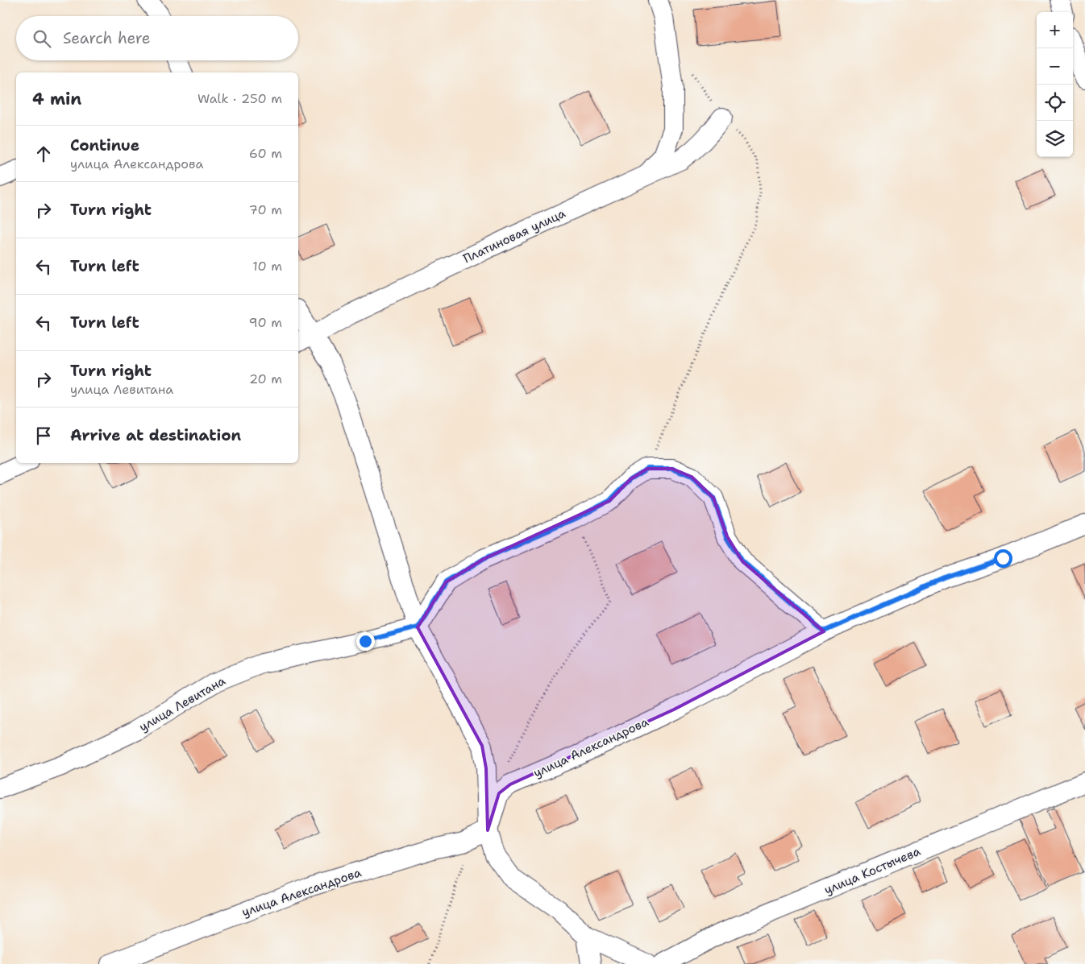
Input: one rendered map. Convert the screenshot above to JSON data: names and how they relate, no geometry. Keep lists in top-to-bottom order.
{
  "streets": {
    "street": [
      "Платиновая улица",
      "улица Левитана",
      "улица Александрова",
      "улица Костычева"
    ]
  },
  "page": {
    "map_buttons": ["+", "−"],
    "search": "Search here",
    "heading": ["4 min", "Walk · 250 m"],
    "list": [
      ["Continue", "улица Александрова", "60 m"],
      ["Turn right", "70 m"],
      ["Turn left", "10 m"],
      ["Turn left", "90 m"],
      ["Turn right", "улица Левитана", "20 m"],
      "Arrive at destination"
    ]
  }
}
